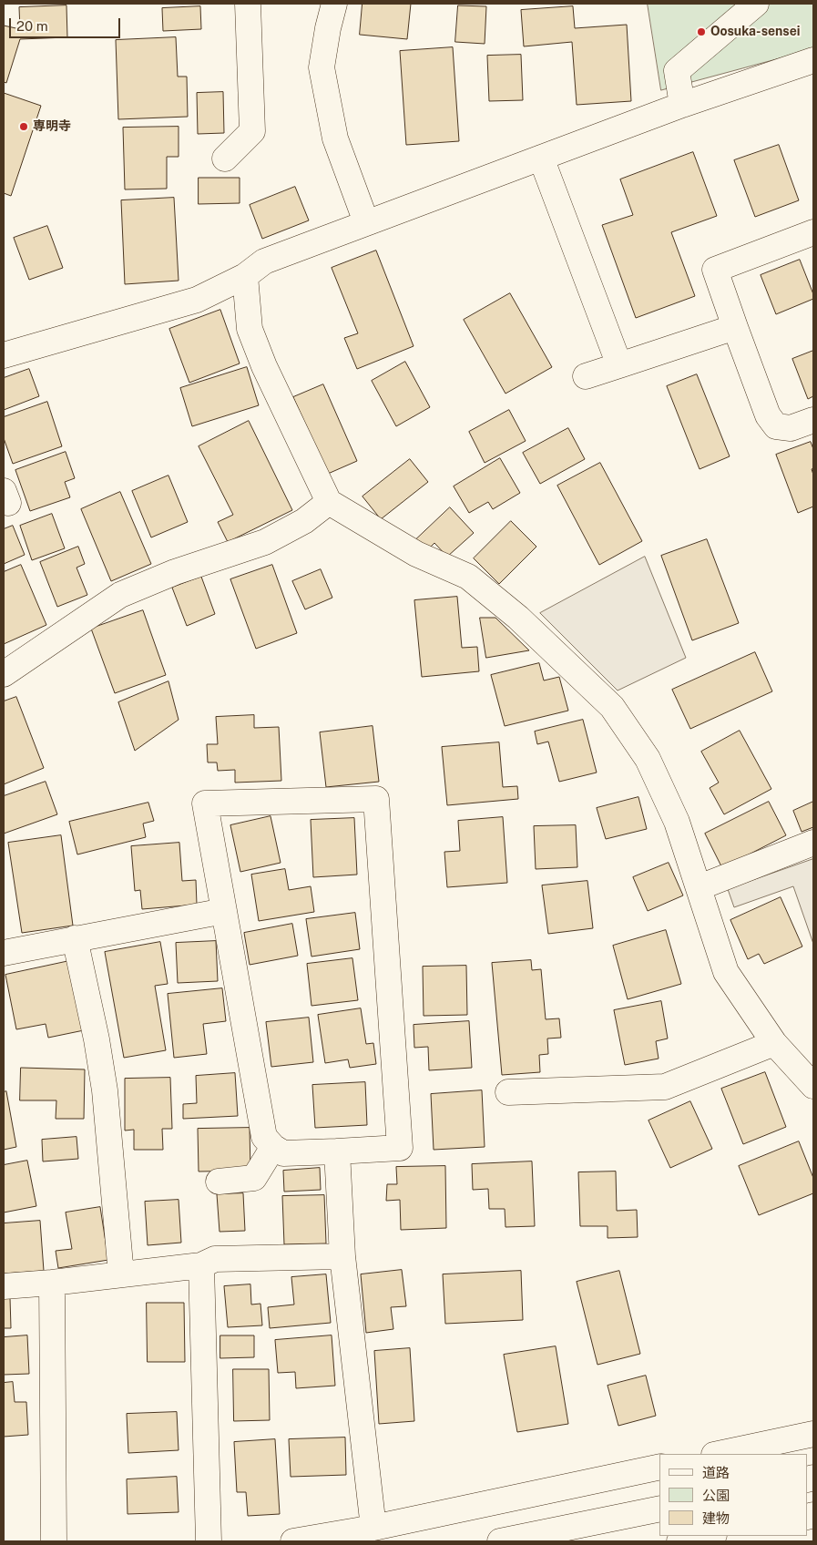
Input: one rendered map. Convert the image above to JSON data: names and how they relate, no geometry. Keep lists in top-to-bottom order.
{
  "places": ["Oosuka-sensei", "専明寺"],
  "legend": ["道路", "公園", "建物"],
  "scale_bar": "20 m"
}
